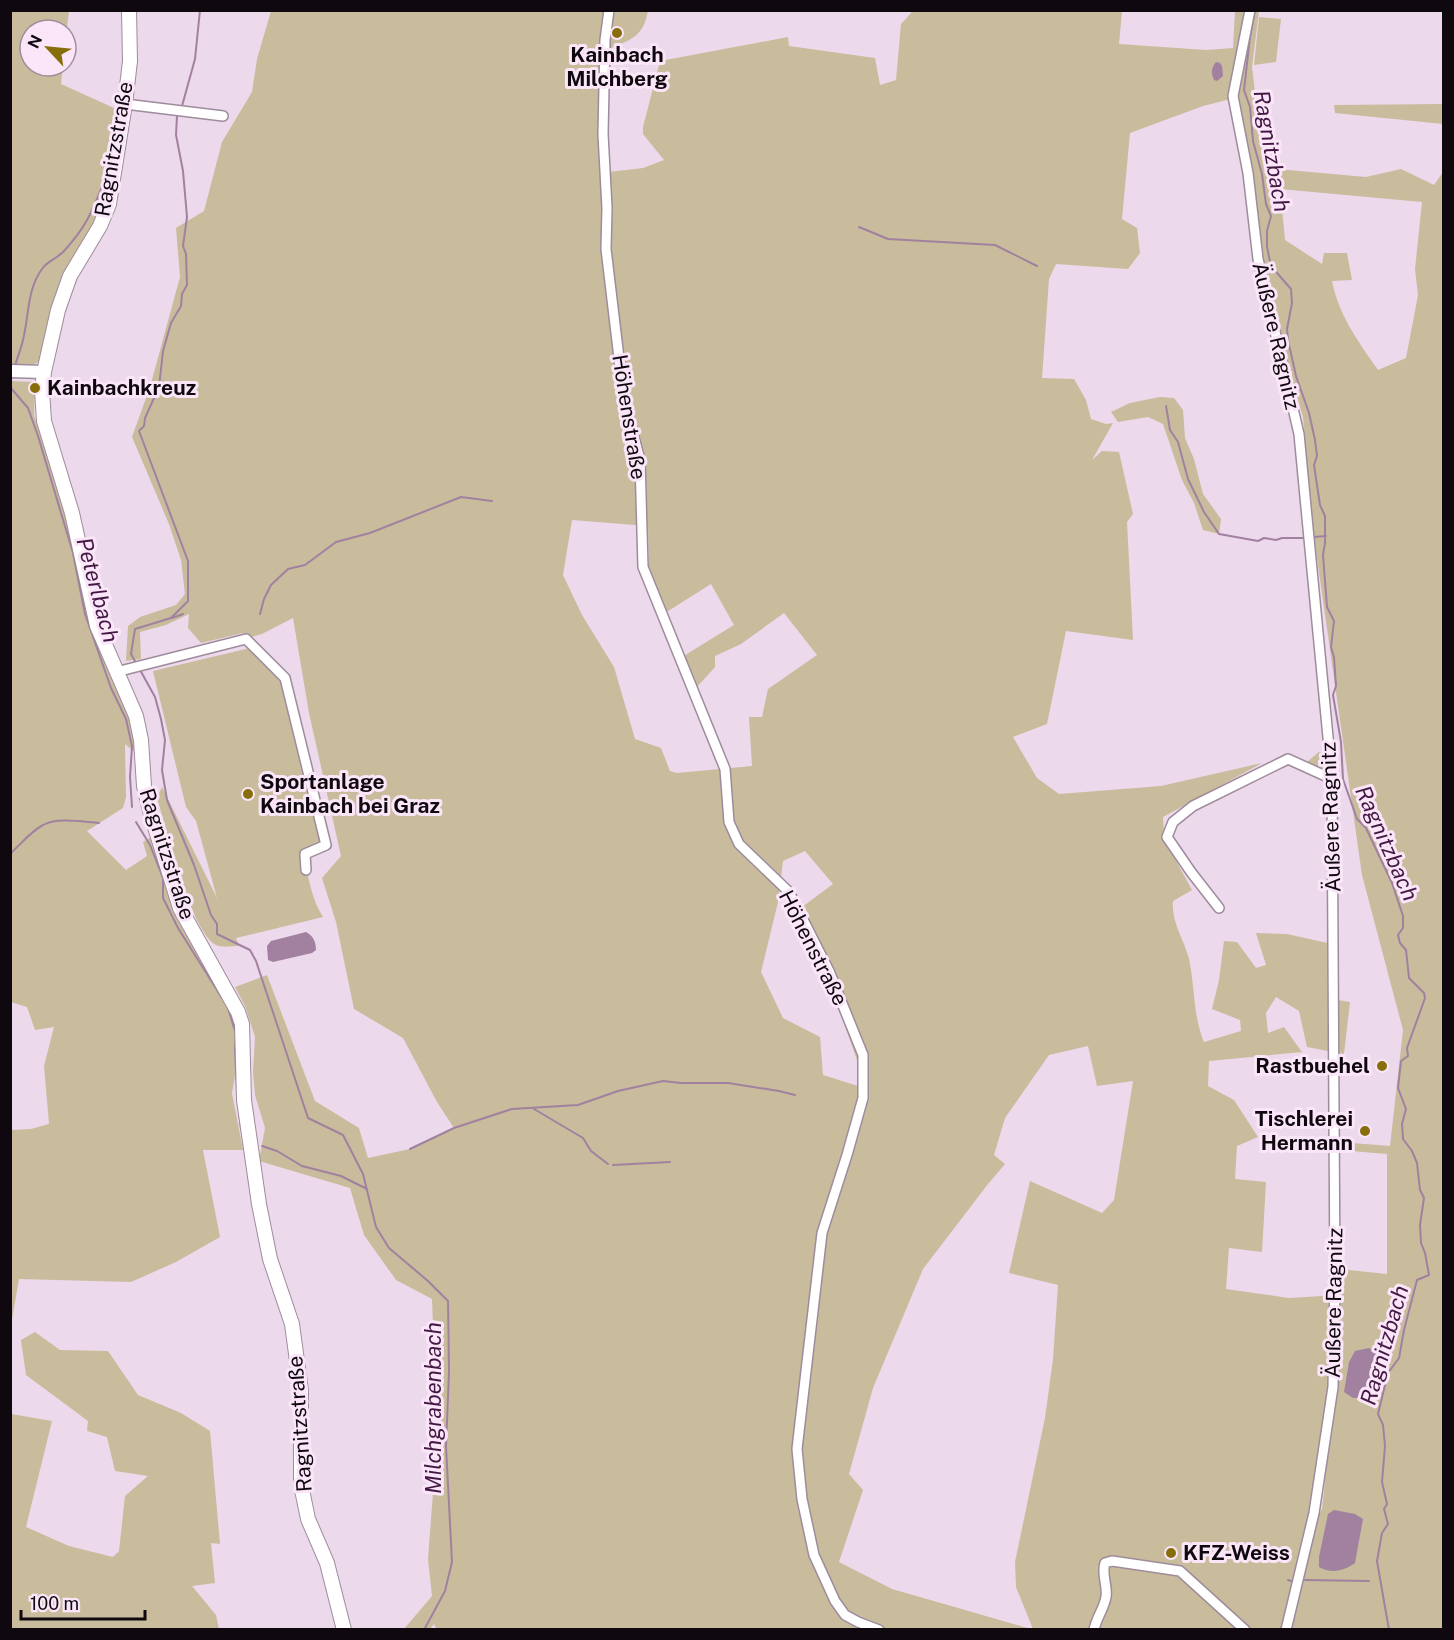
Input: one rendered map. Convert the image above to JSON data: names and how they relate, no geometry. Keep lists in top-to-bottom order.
{
  "streets": {
    "main road": ["Ragnitzstraße"],
    "street": ["Äußere Ragnitz", "Höhenstraße"]
  },
  "water": ["Ragnitzbach", "Peterlbach", "Milchgrabenbach"],
  "places": [
    "Kainbach Milchberg",
    "Kainbachkreuz",
    "Sportanlage Kainbach bei Graz",
    "Rastbuehel",
    "Tischlerei Hermann",
    "KFZ-Weiss"
  ],
  "scale_bar": "100 m",
  "north": "top left"
}
